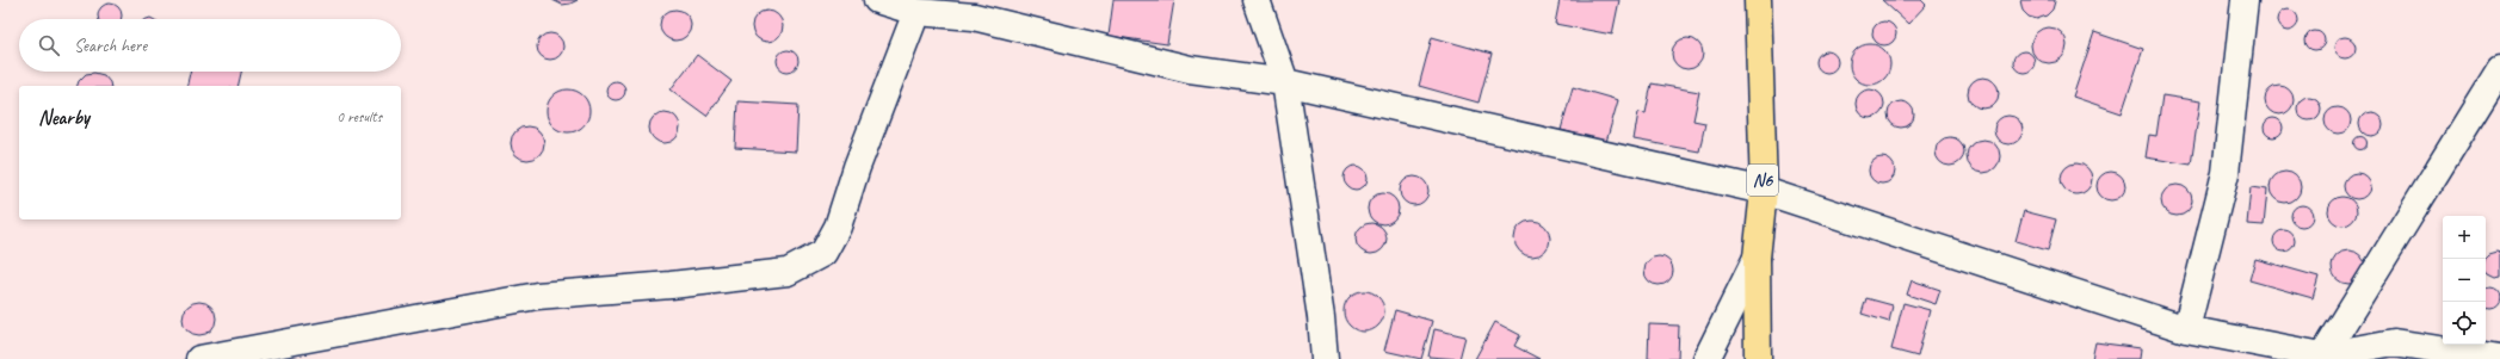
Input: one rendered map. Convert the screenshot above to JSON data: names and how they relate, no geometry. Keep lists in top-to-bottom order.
{
  "streets": {
    "highway": ["N6"]
  },
  "page": {
    "search": "Search here",
    "heading": ["Nearby", "0 results"],
    "map_buttons": ["+", "−"]
  }
}
